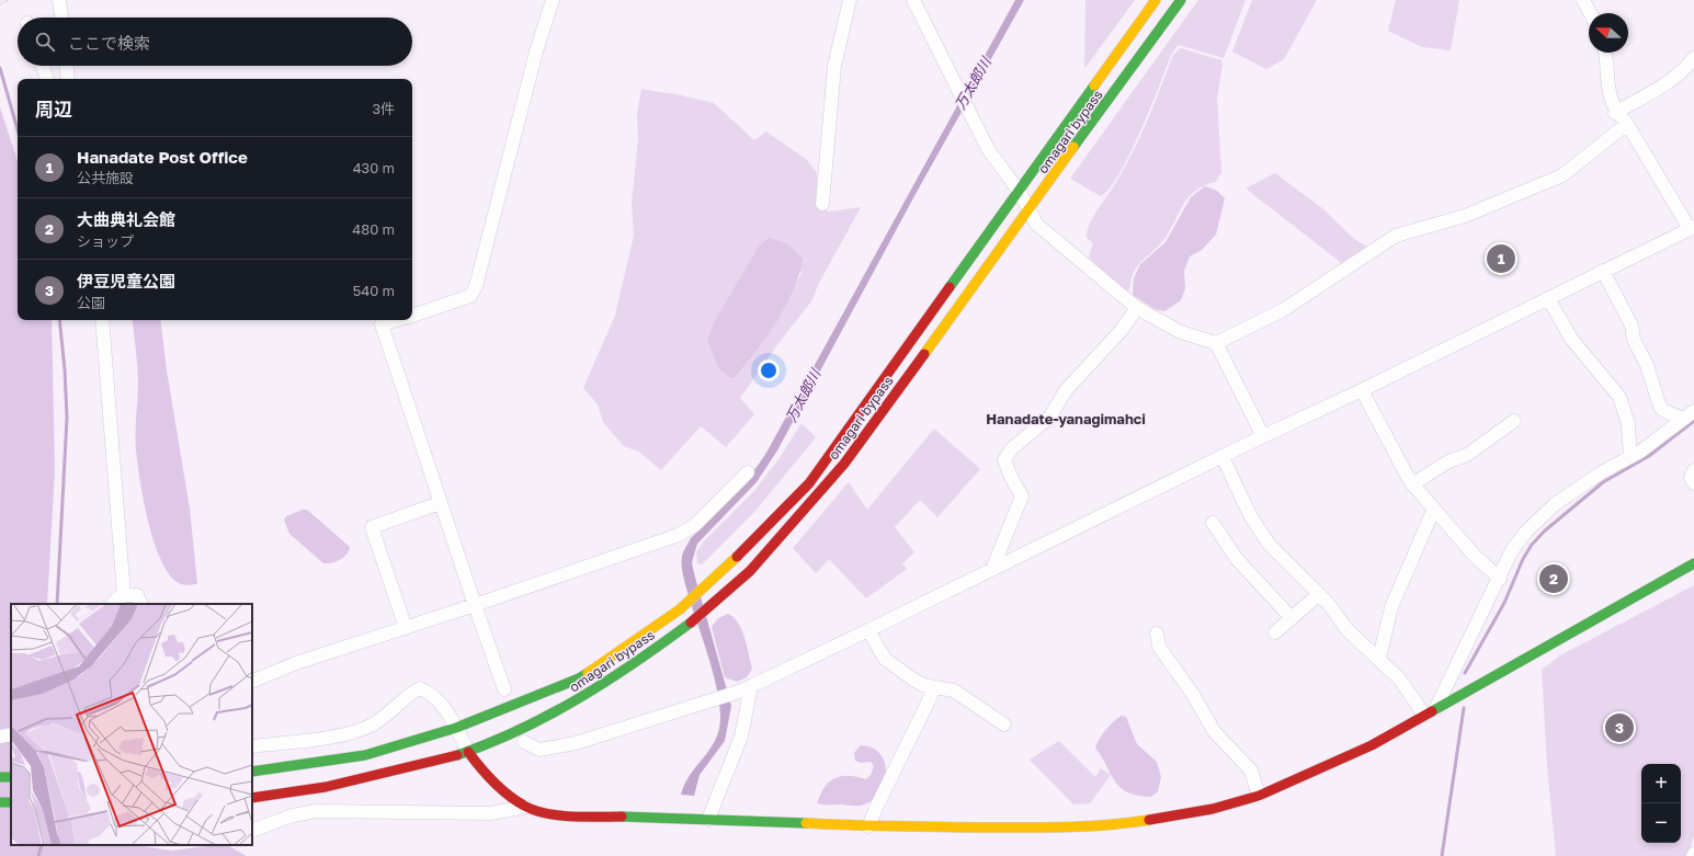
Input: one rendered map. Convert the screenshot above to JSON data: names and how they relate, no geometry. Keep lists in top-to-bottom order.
{
  "streets": {
    "main road": ["omagari bypass"]
  },
  "districts": ["Hanadate-yanagimahci"],
  "water": ["万太郎川"],
  "north": "left",
  "page": {
    "search": "ここで検索",
    "heading": ["周辺", "3件"],
    "list": [
      {
        "mark": "1",
        "name": "Hanadate Post Office",
        "note": "公共施設",
        "value": "430 m"
      },
      {
        "mark": "2",
        "name": "大曲典礼会館",
        "note": "ショップ",
        "value": "480 m"
      },
      {
        "mark": "3",
        "name": "伊豆児童公園",
        "note": "公園",
        "value": "540 m"
      }
    ],
    "pins": ["1", "2", "3"],
    "map_buttons": ["+", "−"]
  }
}
